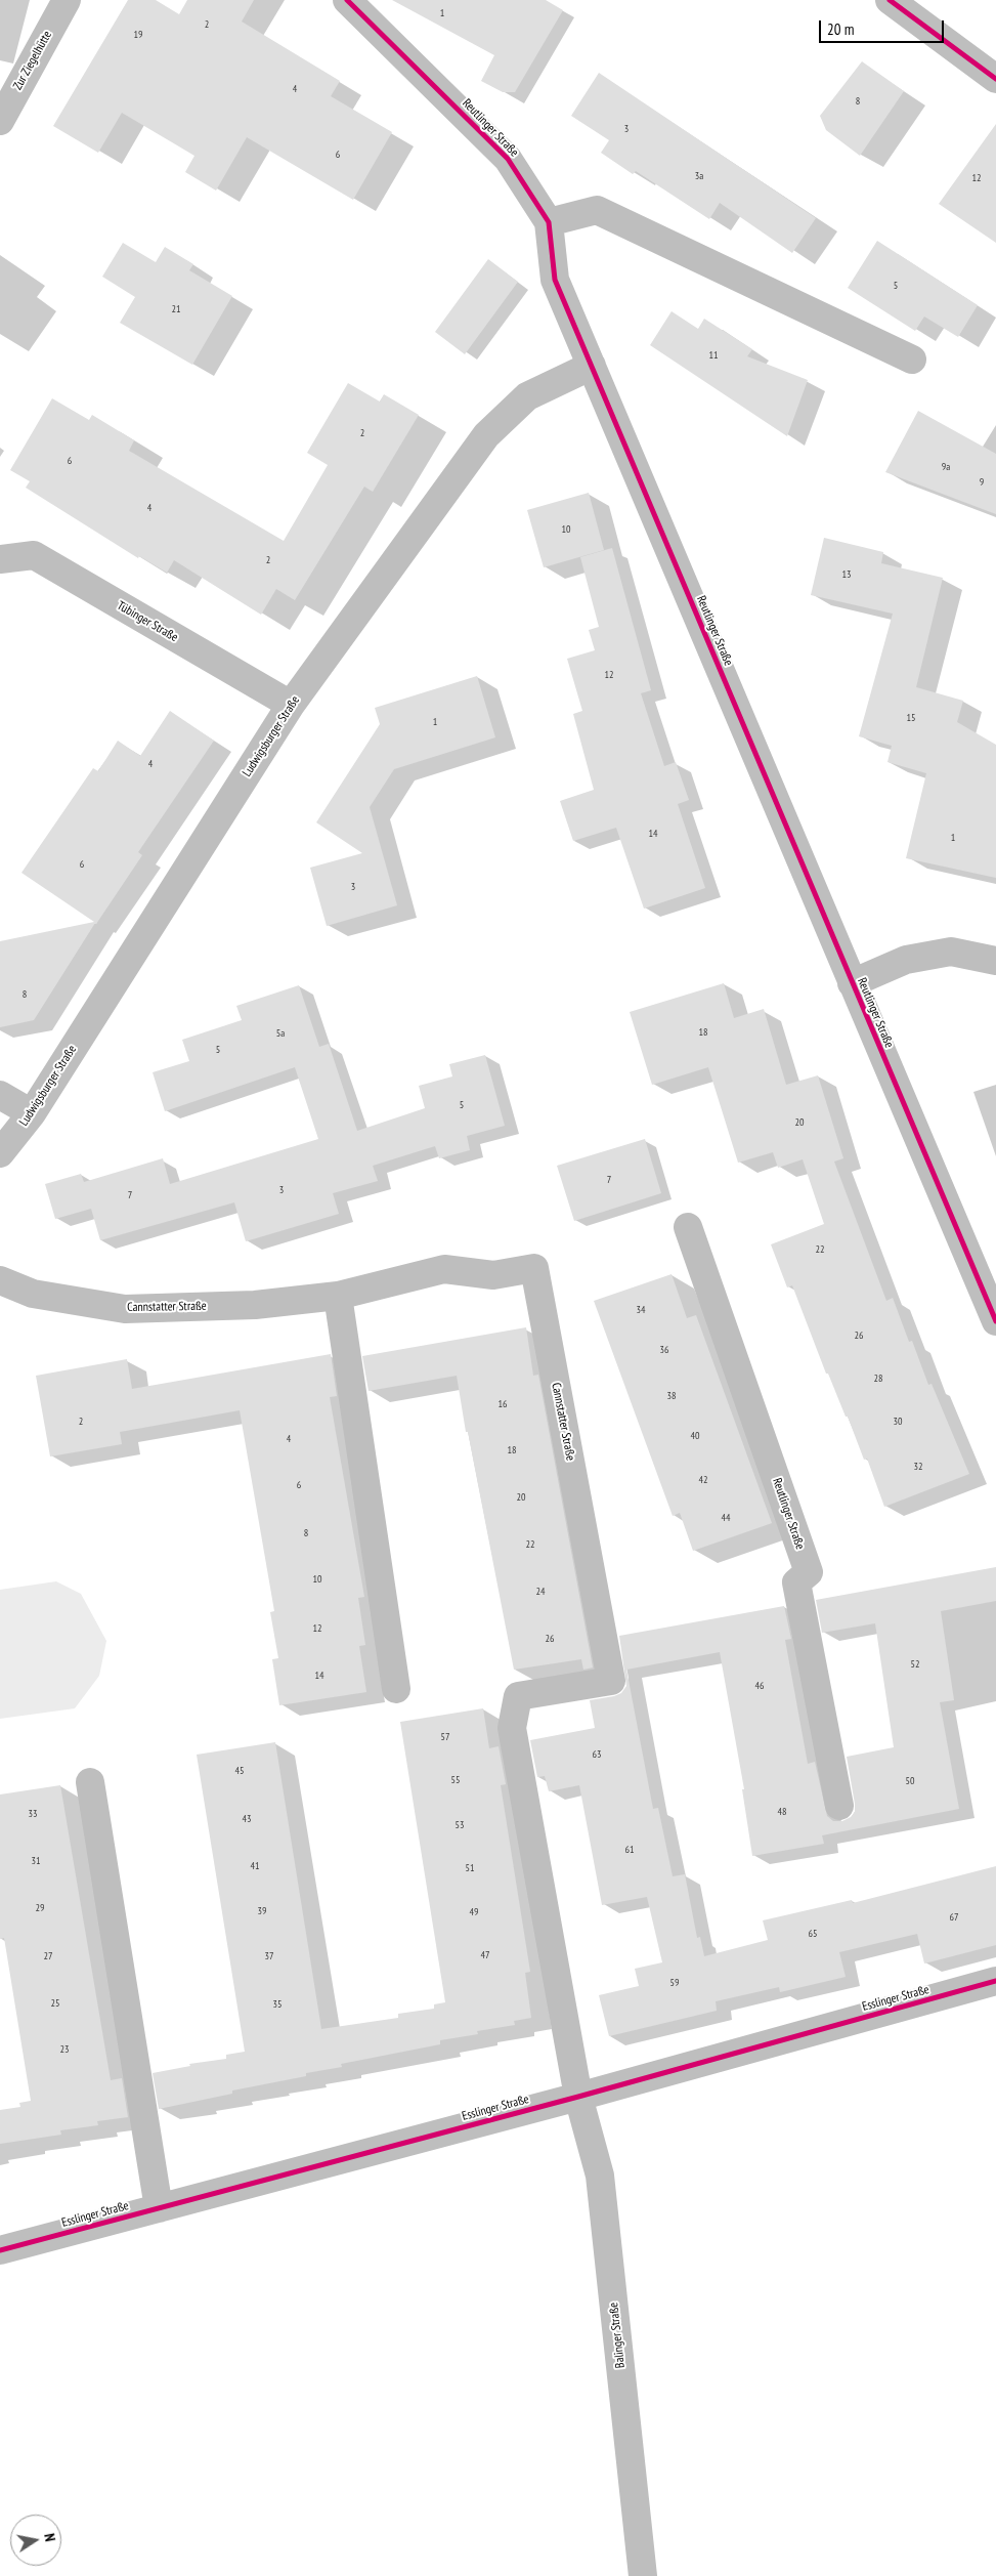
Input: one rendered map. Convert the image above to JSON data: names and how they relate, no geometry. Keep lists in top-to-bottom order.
{
  "streets": {
    "street": [
      "Zur Ziegelhütte",
      "Reutlinger Straße",
      "Tübinger Straße",
      "Ludwigsburger Straße",
      "Cannstatter Straße",
      "Esslinger Straße",
      "Balinger Straße"
    ]
  },
  "crossings": [
    ["Reutlinger Straße", "Ludwigsburger Straße"],
    ["Tübinger Straße", "Ludwigsburger Straße"],
    ["Cannstatter Straße", "Esslinger Straße"],
    ["Cannstatter Straße", "Balinger Straße"],
    ["Esslinger Straße", "Balinger Straße"]
  ],
  "house_numbers": [
    "1",
    "2",
    "19",
    "4",
    "8",
    "3",
    "6",
    "3a",
    "12",
    "5",
    "21",
    "11",
    "2",
    "6",
    "9a",
    "9",
    "4",
    "10",
    "2",
    "13",
    "12",
    "15",
    "1",
    "4",
    "14",
    "1",
    "6",
    "3",
    "8",
    "18",
    "5a",
    "5",
    "5",
    "20",
    "7",
    "3",
    "7",
    "22",
    "34",
    "26",
    "36",
    "28",
    "38",
    "16",
    "2",
    "30",
    "40",
    "4",
    "18",
    "32",
    "42",
    "6",
    "20",
    "44",
    "8",
    "22",
    "10",
    "24",
    "12",
    "26",
    "52",
    "14",
    "46",
    "57",
    "63",
    "45",
    "55",
    "50",
    "48",
    "33",
    "43",
    "53",
    "61",
    "31",
    "41",
    "51",
    "29",
    "39",
    "49",
    "67",
    "65",
    "47",
    "27",
    "37",
    "59",
    "25",
    "35",
    "23"
  ],
  "scale_bar": "20 m",
  "north": "right"
}
